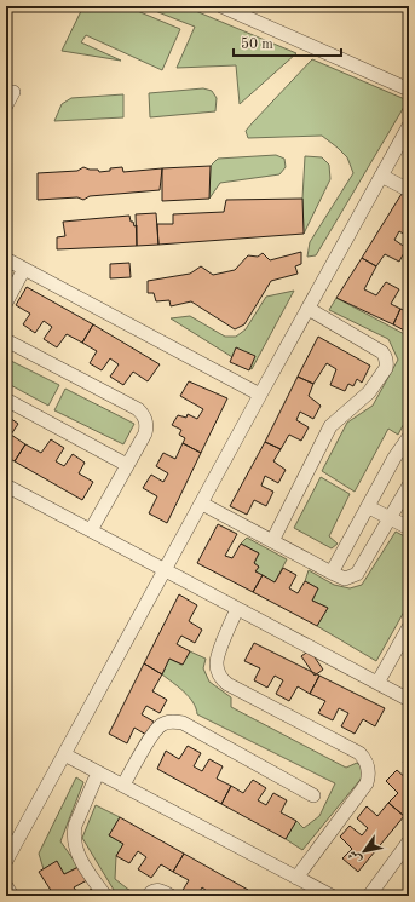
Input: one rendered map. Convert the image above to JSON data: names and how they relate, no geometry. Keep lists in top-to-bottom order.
{
  "scale_bar": "50 m",
  "north": "bottom left"
}
